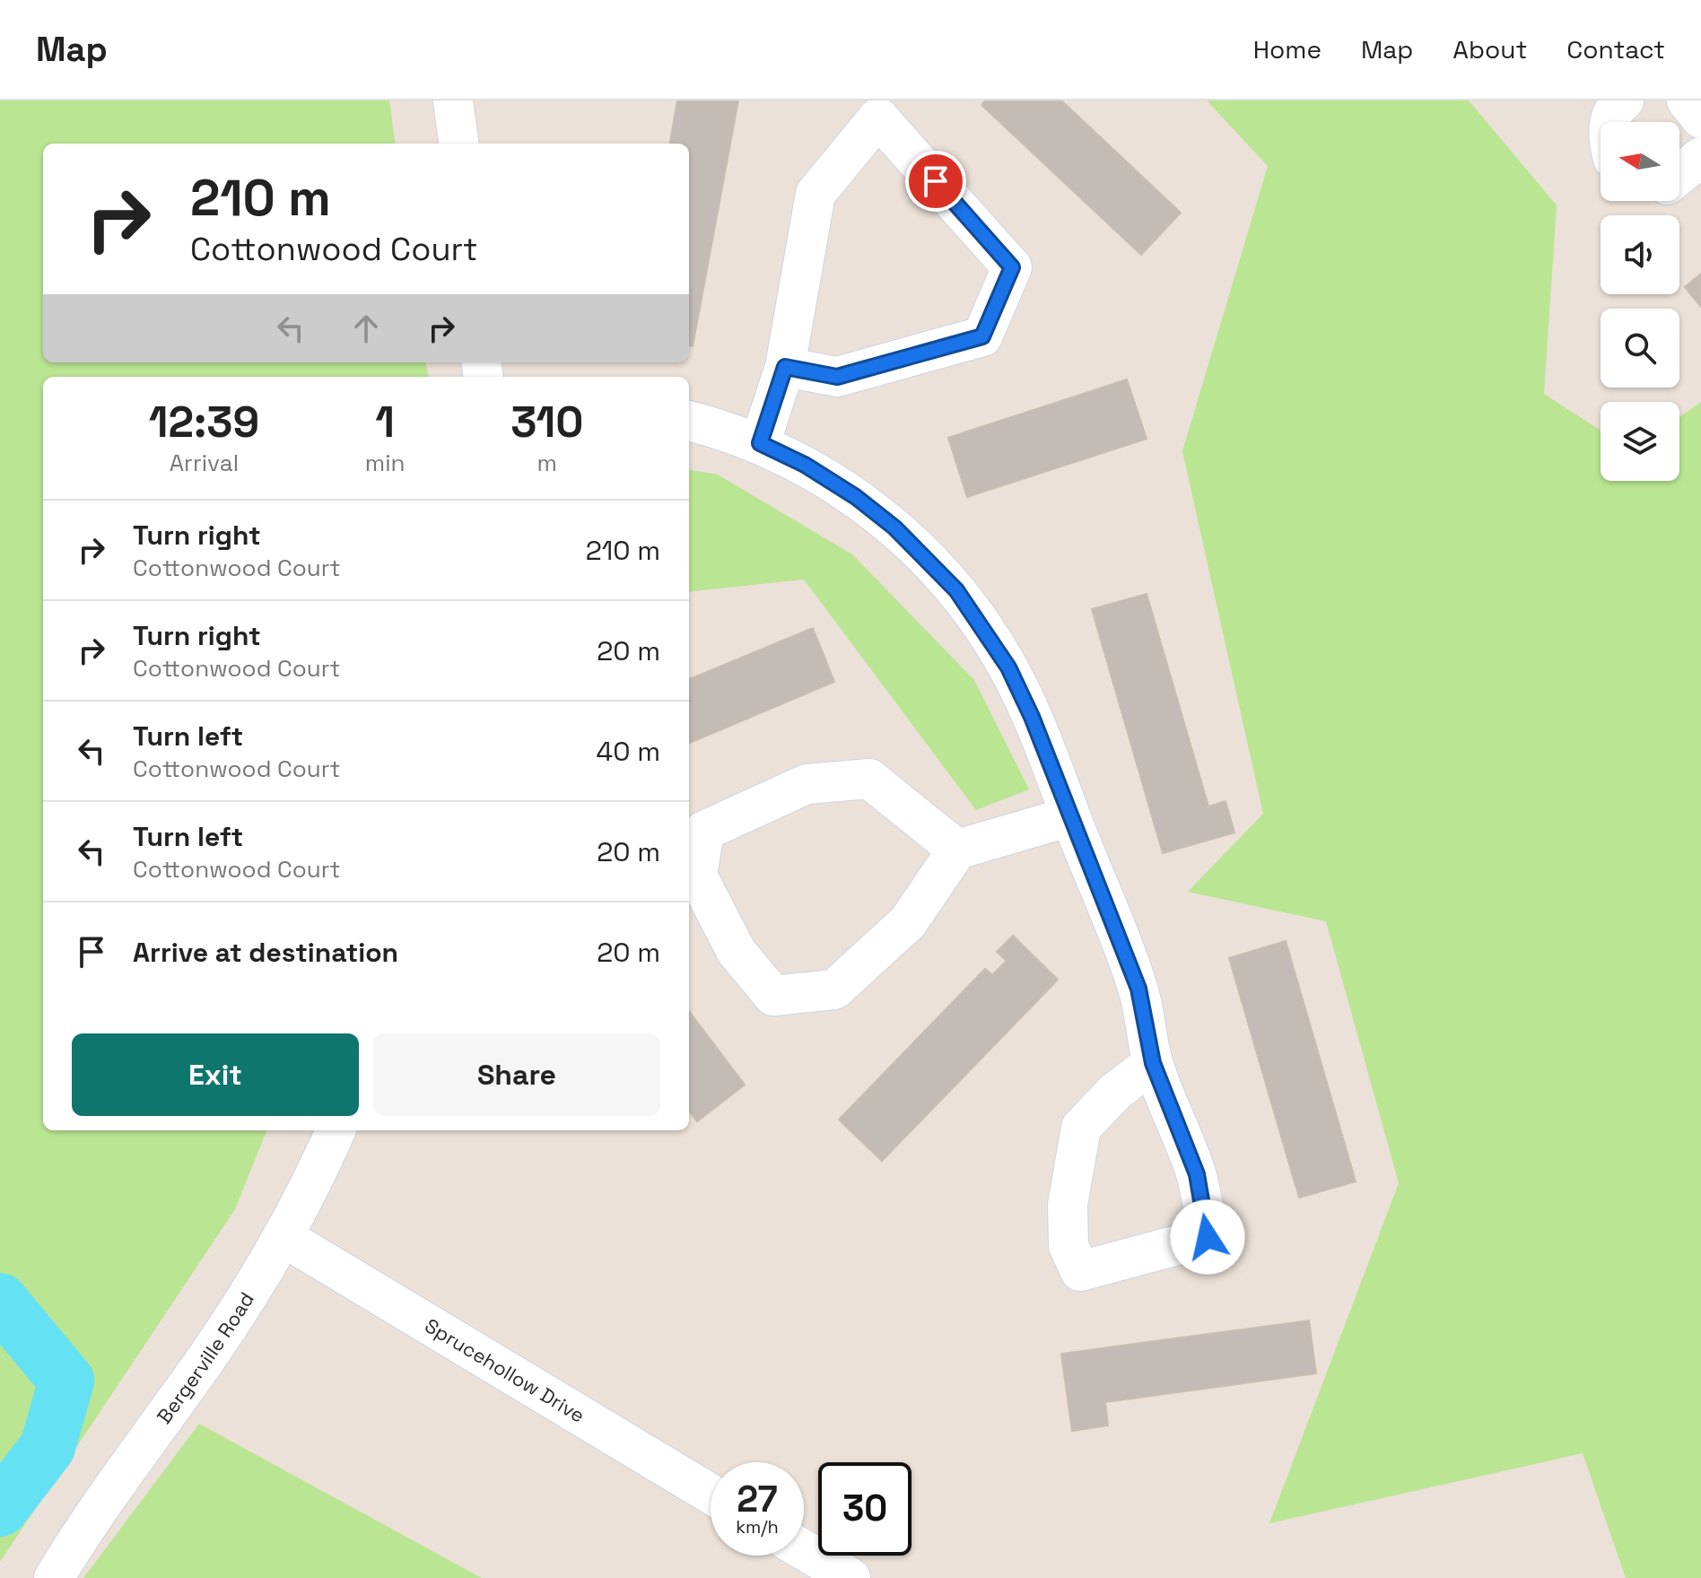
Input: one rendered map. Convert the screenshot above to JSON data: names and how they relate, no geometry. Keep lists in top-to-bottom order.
{
  "streets": {
    "street": ["Bergerville Road", "Sprucehollow Drive"]
  },
  "crossings": [
    ["Bergerville Road", "Sprucehollow Drive"]
  ],
  "north": "left",
  "page": {
    "header": "Map",
    "nav": [
      "Home",
      "Map",
      "About",
      "Contact"
    ],
    "turn": ["210 m", "Cottonwood Court"],
    "eta": [
      "12:39",
      "Arrival",
      "1",
      "min",
      "310",
      "m"
    ],
    "list": [
      {
        "name": "Turn right",
        "note": "Cottonwood Court",
        "value": "210 m"
      },
      {
        "name": "Turn right",
        "note": "Cottonwood Court",
        "value": "20 m"
      },
      {
        "name": "Turn left",
        "note": "Cottonwood Court",
        "value": "40 m"
      },
      {
        "name": "Turn left",
        "note": "Cottonwood Court",
        "value": "20 m"
      },
      {
        "name": "Arrive at destination",
        "value": "20 m"
      }
    ],
    "buttons": ["Exit", "Share"],
    "speed": "27 km/h",
    "limit": "30"
  }
}
